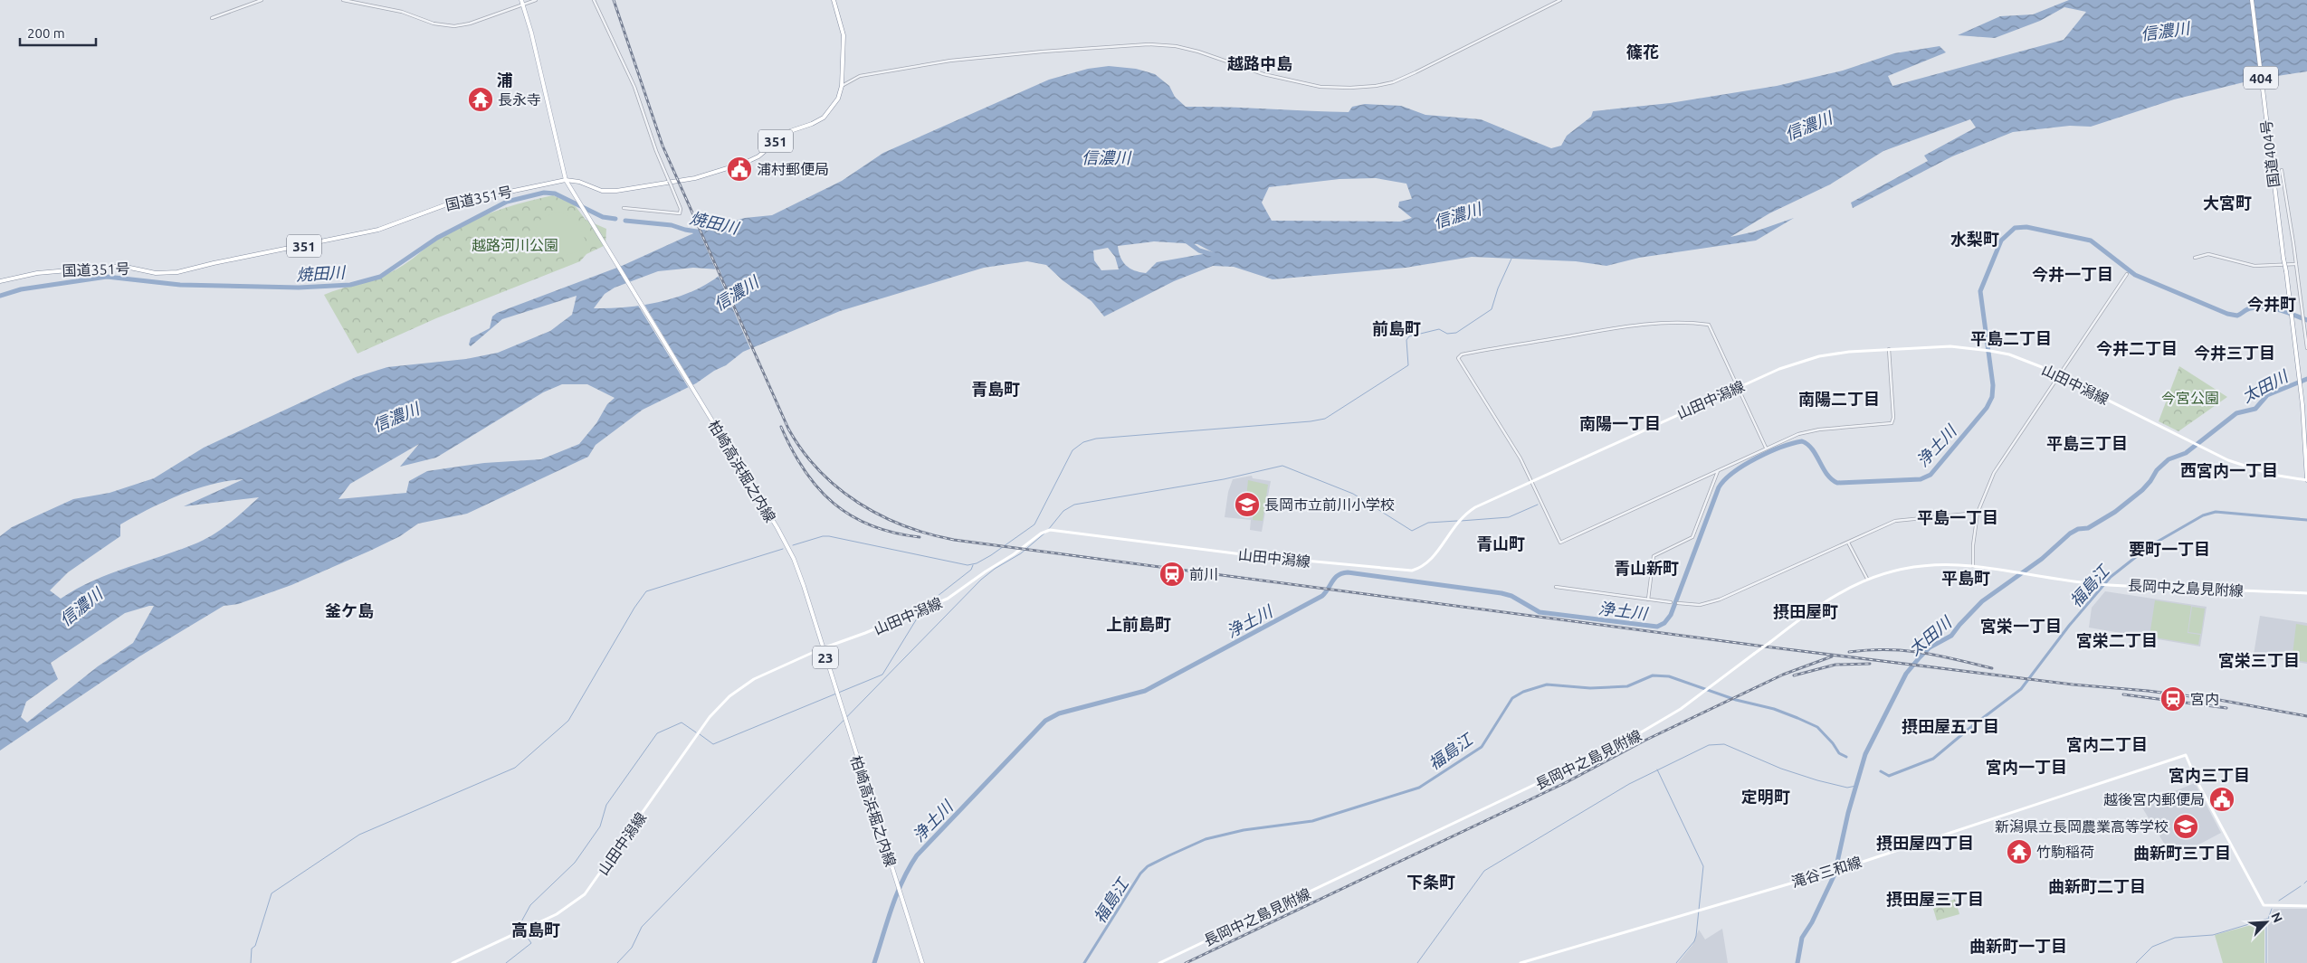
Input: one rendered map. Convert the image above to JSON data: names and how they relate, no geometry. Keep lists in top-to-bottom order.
{
  "streets": {
    "main road": [
      "404",
      "351",
      "国道404号",
      "国道351号",
      "山田中潟線",
      "柏崎高浜堀之内線",
      "長岡中之島見附線",
      "23",
      "滝谷三和線"
    ]
  },
  "crossings": [
    ["国道404号", "山田中潟線"],
    ["国道351号", "柏崎高浜堀之内線"],
    ["山田中潟線", "柏崎高浜堀之内線"]
  ],
  "districts": [
    "篠花",
    "越路中島",
    "浦",
    "大宮町",
    "水梨町",
    "今井一丁目",
    "今井町",
    "前島町",
    "平島二丁目",
    "今井二丁目",
    "今井三丁目",
    "青島町",
    "南陽二丁目",
    "南陽一丁目",
    "平島三丁目",
    "西宮内一丁目",
    "平島一丁目",
    "青山町",
    "要町一丁目",
    "青山新町",
    "平島町",
    "釜ケ島",
    "摂田屋町",
    "上前島町",
    "宮栄一丁目",
    "宮栄二丁目",
    "宮栄三丁目",
    "摂田屋五丁目",
    "宮内二丁目",
    "宮内一丁目",
    "宮内三丁目",
    "定明町",
    "摂田屋四丁目",
    "曲新町三丁目",
    "下条町",
    "曲新町二丁目",
    "摂田屋三丁目",
    "高島町",
    "曲新町一丁目"
  ],
  "water": [
    "信濃川",
    "焼田川",
    "太田川",
    "浄土川",
    "福島江"
  ],
  "parks": ["越路河川公園", "今宮公園"],
  "places": {
    "temple": ["長永寺", "竹駒稲荷"],
    "public building": ["浦村郵便局", "越後宮内郵便局"],
    "school or university": ["長岡市立前川小学校", "新潟県立長岡農業高等学校"],
    "station": ["前川", "宮内"]
  },
  "scale_bar": "200 m",
  "north": "top right"
}
